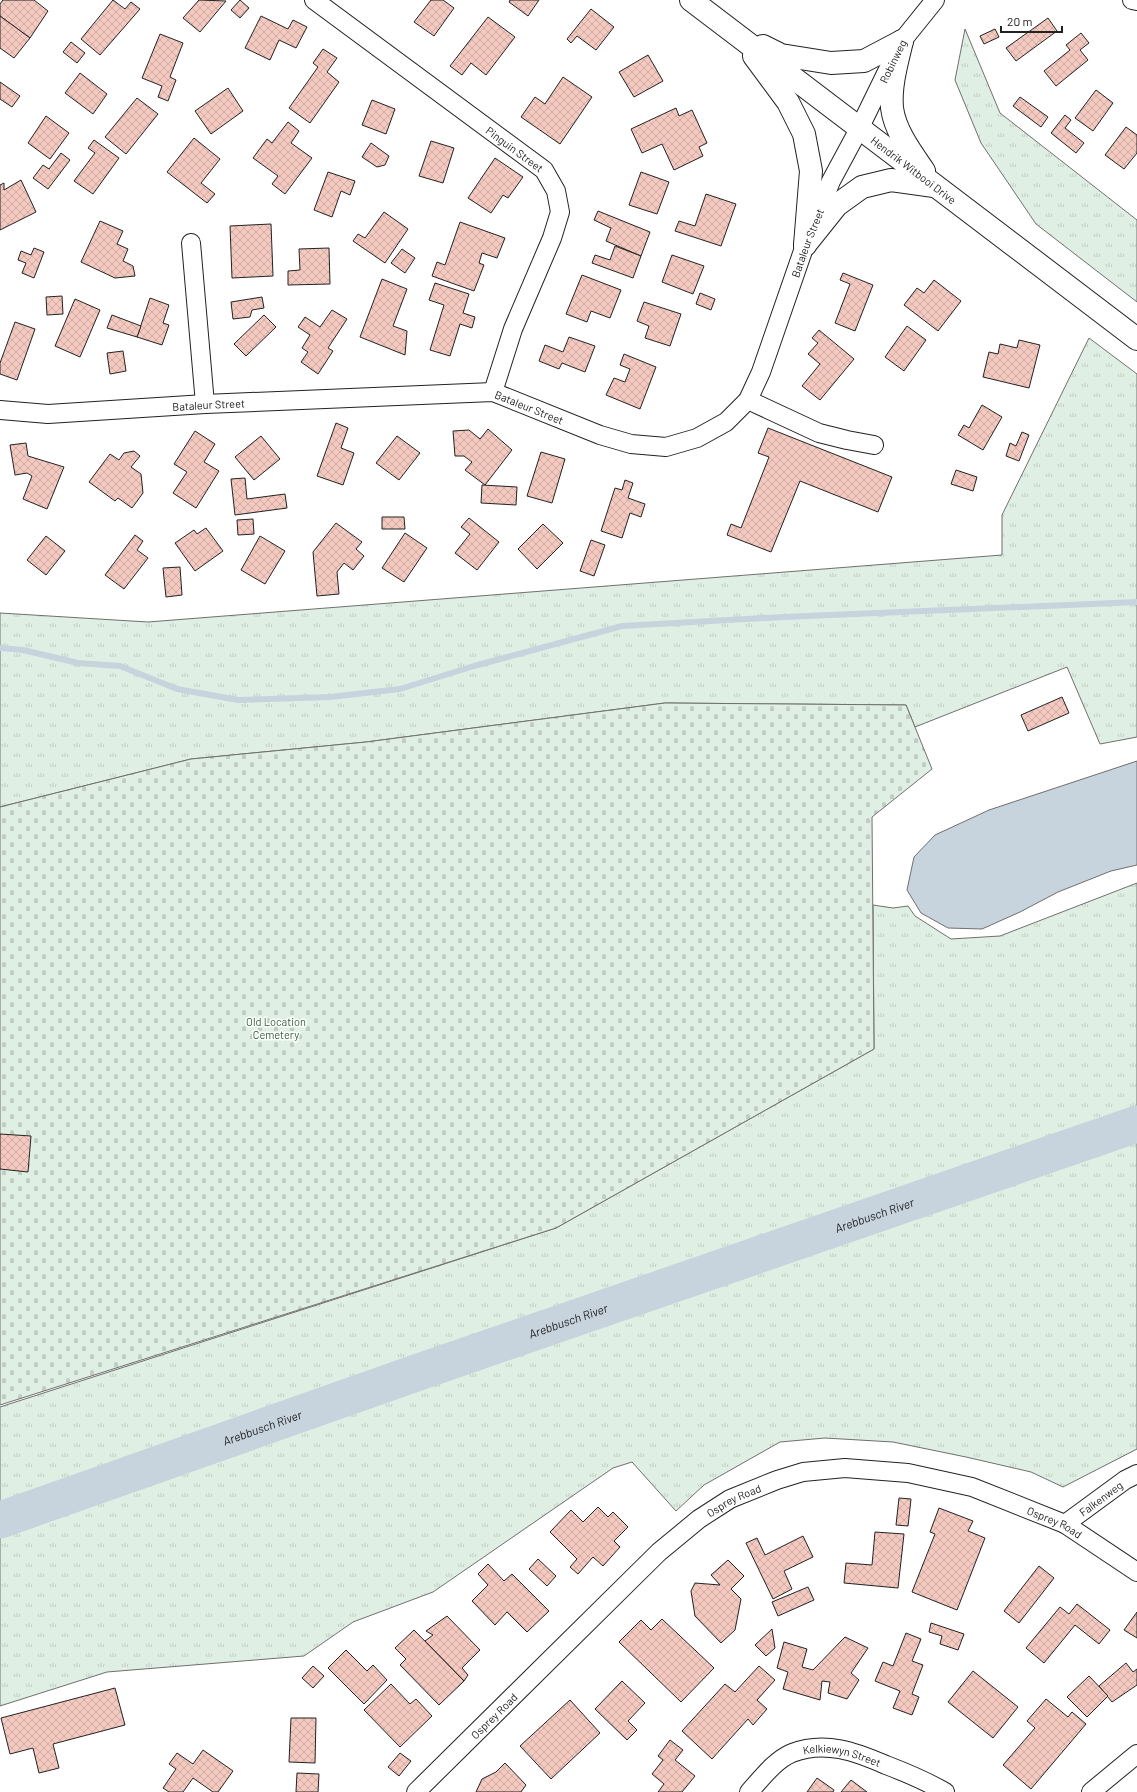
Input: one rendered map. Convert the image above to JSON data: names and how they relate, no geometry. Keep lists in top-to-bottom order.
{
  "streets": {
    "main road": ["Hendrik Witbooi Drive"],
    "street": [
      "Robinweg",
      "Pinguin Street",
      "Bataleur Street",
      "Falkenweg",
      "Osprey Road",
      "Kelkiewyn Street"
    ]
  },
  "crossings": [
    ["Robinweg", "Hendrik Witbooi Drive"],
    ["Robinweg", "Bataleur Street"],
    ["Pinguin Street", "Bataleur Street"],
    ["Hendrik Witbooi Drive", "Bataleur Street"],
    ["Falkenweg", "Osprey Road"]
  ],
  "water": ["Arebbusch River"],
  "parks": ["Old Location Cemetery"],
  "scale_bar": "20 m"
}
